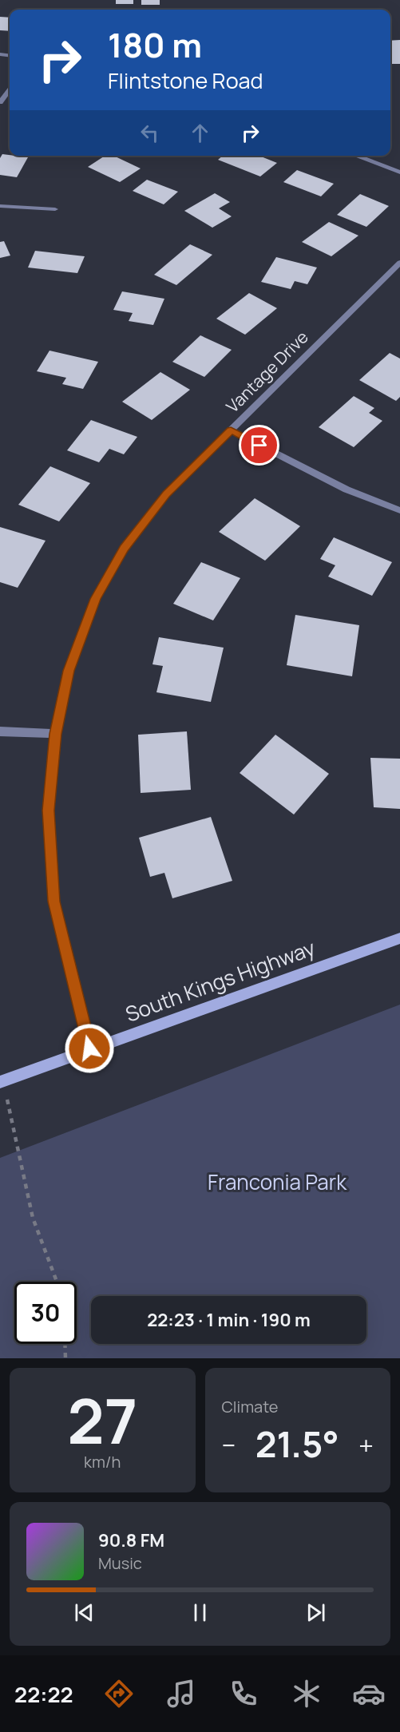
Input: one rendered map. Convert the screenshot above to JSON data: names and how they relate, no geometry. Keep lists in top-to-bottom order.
{
  "streets": {
    "main road": ["South Kings Highway"],
    "street": ["Vantage Drive"]
  },
  "crossings": [
    ["Vantage Drive", "South Kings Highway"]
  ],
  "parks": ["Franconia Park"],
  "page": {
    "turn": ["180 m", "Flintstone Road"],
    "limit": "30",
    "trip": "22:23 · 1 min · 190 m",
    "tile": [
      ["27", "km/h"],
      "Climate"
    ],
    "heat": ["−", "21.5°", "+"],
    "song": ["90.8 FM", "Music"],
    "tabs": "22:22"
  }
}
